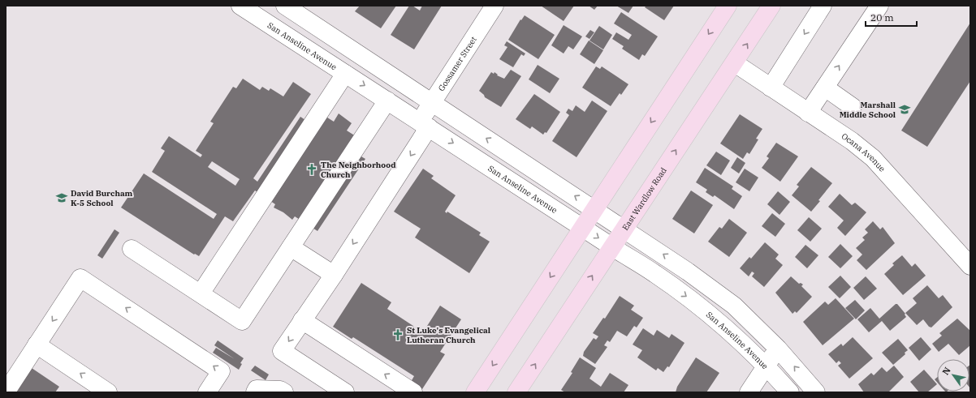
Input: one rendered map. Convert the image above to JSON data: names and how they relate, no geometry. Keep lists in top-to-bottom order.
{
  "streets": {
    "main road": ["East Wardlow Road"],
    "street": ["San Anseline Avenue", "Gossamer Street", "Ocana Avenue"]
  },
  "crossings": [
    ["San Anseline Avenue", "Gossamer Street"],
    ["San Anseline Avenue", "East Wardlow Road"],
    ["Ocana Avenue", "East Wardlow Road"]
  ],
  "places": {
    "school or university": ["Marshall Middle School", "David Burcham K-5 School"],
    "church": ["The Neighborhood Church", "St Luke's Evangelical Lutheran Church"]
  },
  "scale_bar": "20 m",
  "north": "top left"
}
